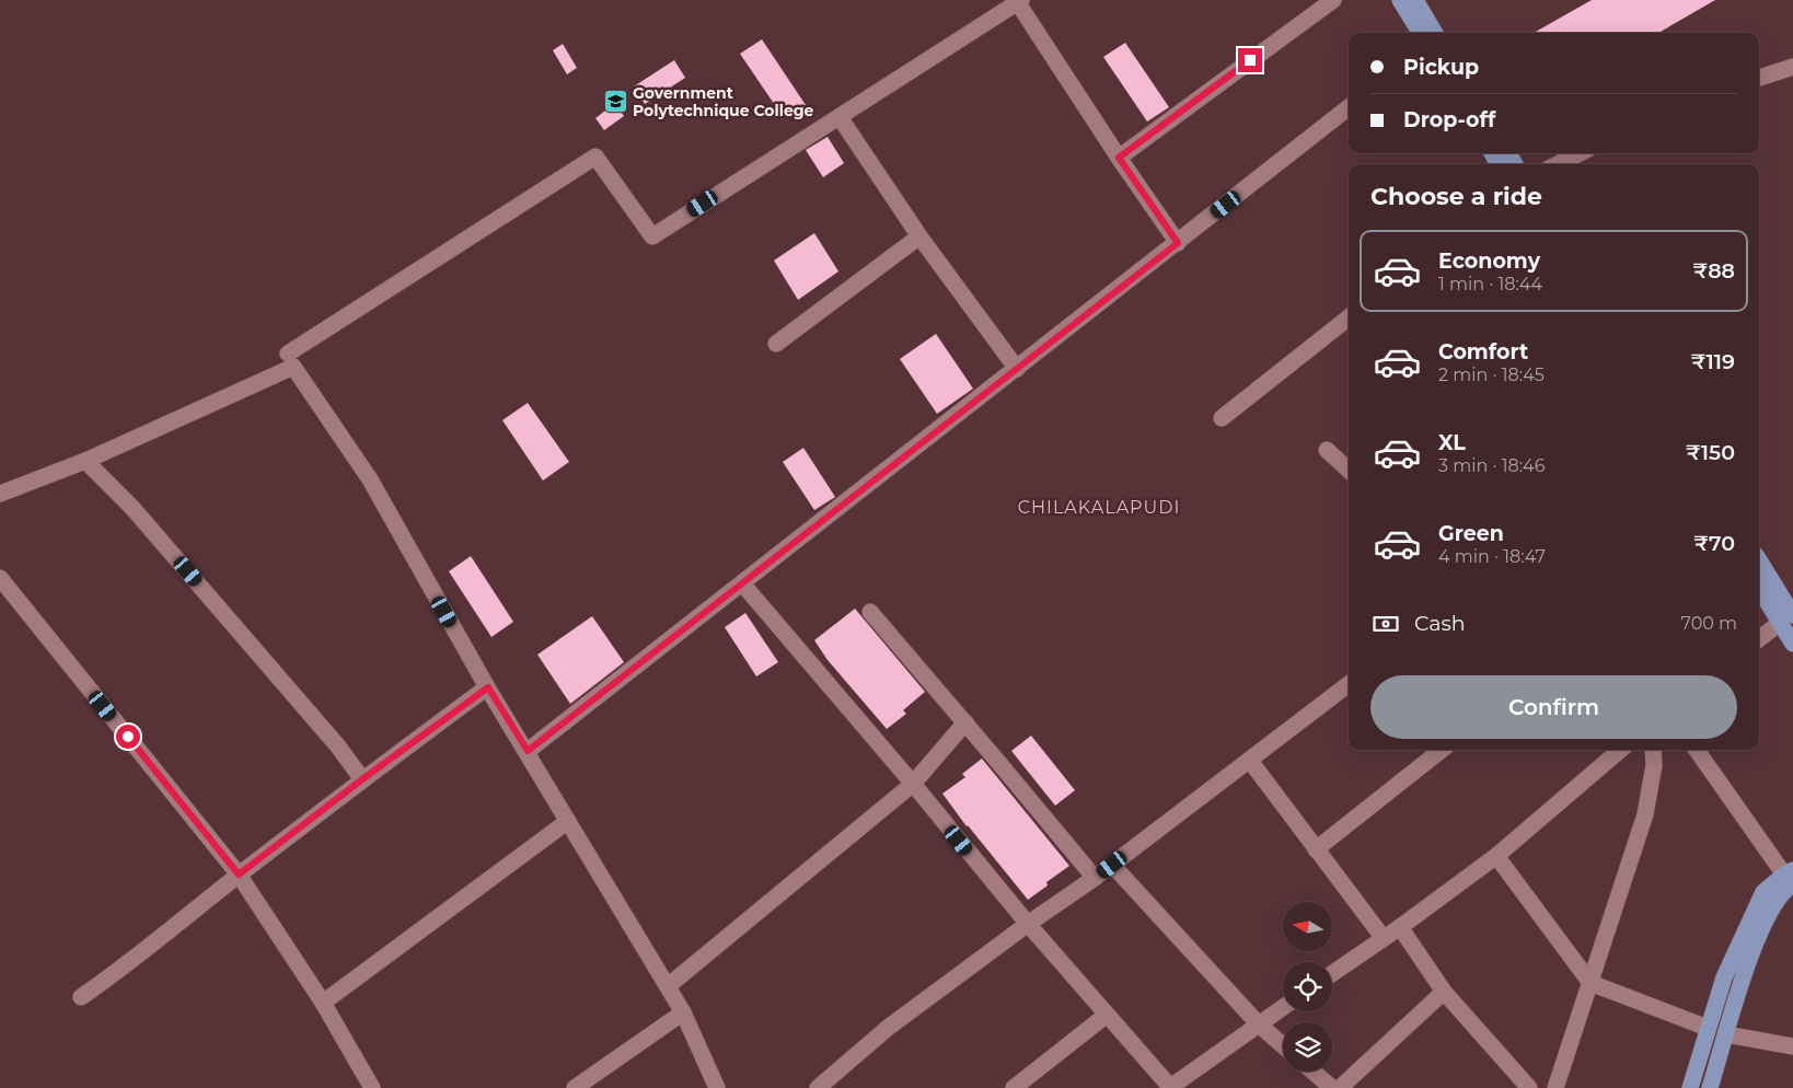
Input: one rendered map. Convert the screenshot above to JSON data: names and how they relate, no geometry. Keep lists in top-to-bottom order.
{
  "districts": ["CHILAKALAPUDI"],
  "places": {
    "school or university": ["Government Polytechnique College"]
  },
  "north": "left",
  "page": {
    "banner": ["Pickup", "Drop-off"],
    "heading": "Choose a ride",
    "list": [
      {
        "name": "Economy",
        "note": "1 min · 18:44",
        "value": "₹88"
      },
      {
        "name": "Comfort",
        "note": "2 min · 18:45",
        "value": "₹119"
      },
      {
        "name": "XL",
        "note": "3 min · 18:46",
        "value": "₹150"
      },
      {
        "name": "Green",
        "note": "4 min · 18:47",
        "value": "₹70"
      }
    ],
    "pay": ["Cash", "700 m"],
    "buttons": "Confirm"
  }
}
